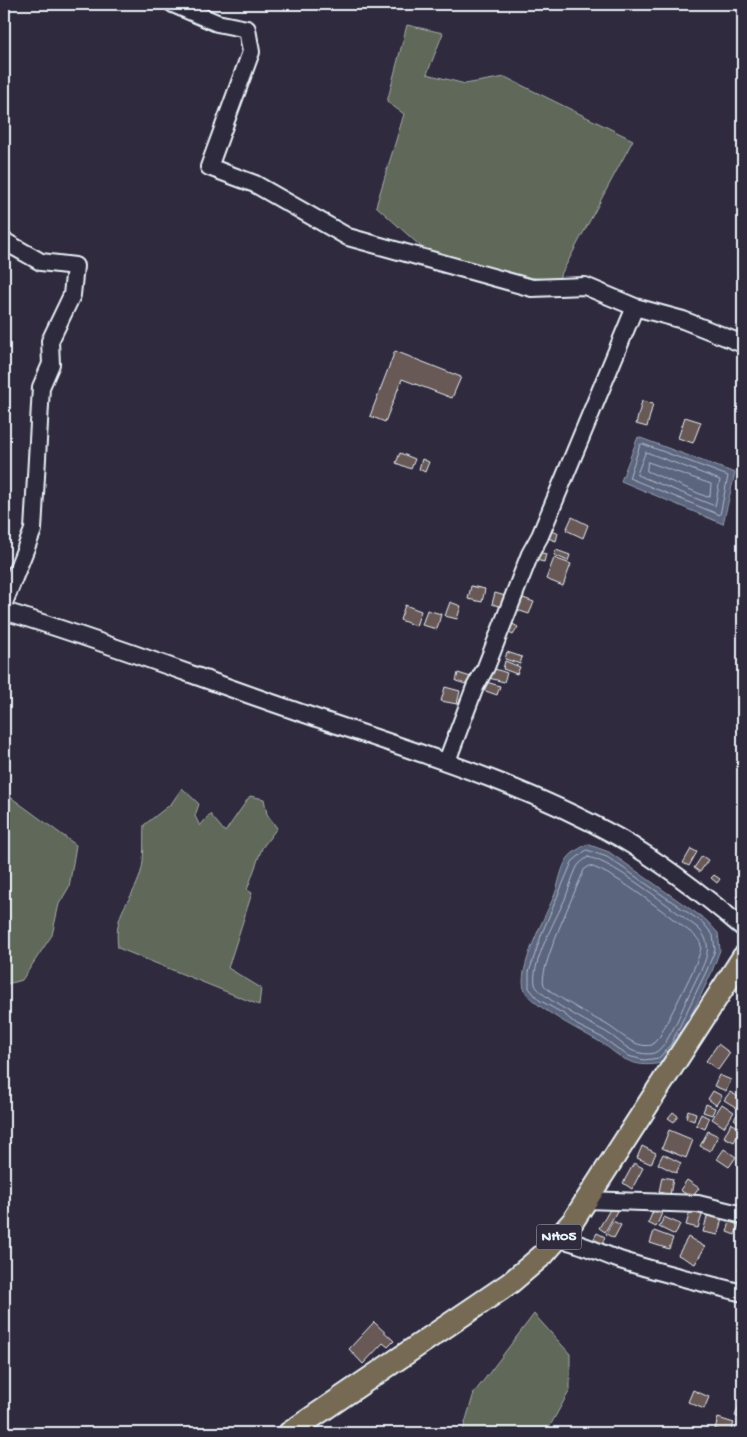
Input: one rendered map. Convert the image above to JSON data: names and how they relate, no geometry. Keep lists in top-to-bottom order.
{
  "streets": {
    "main road": ["NH05"]
  }
}
